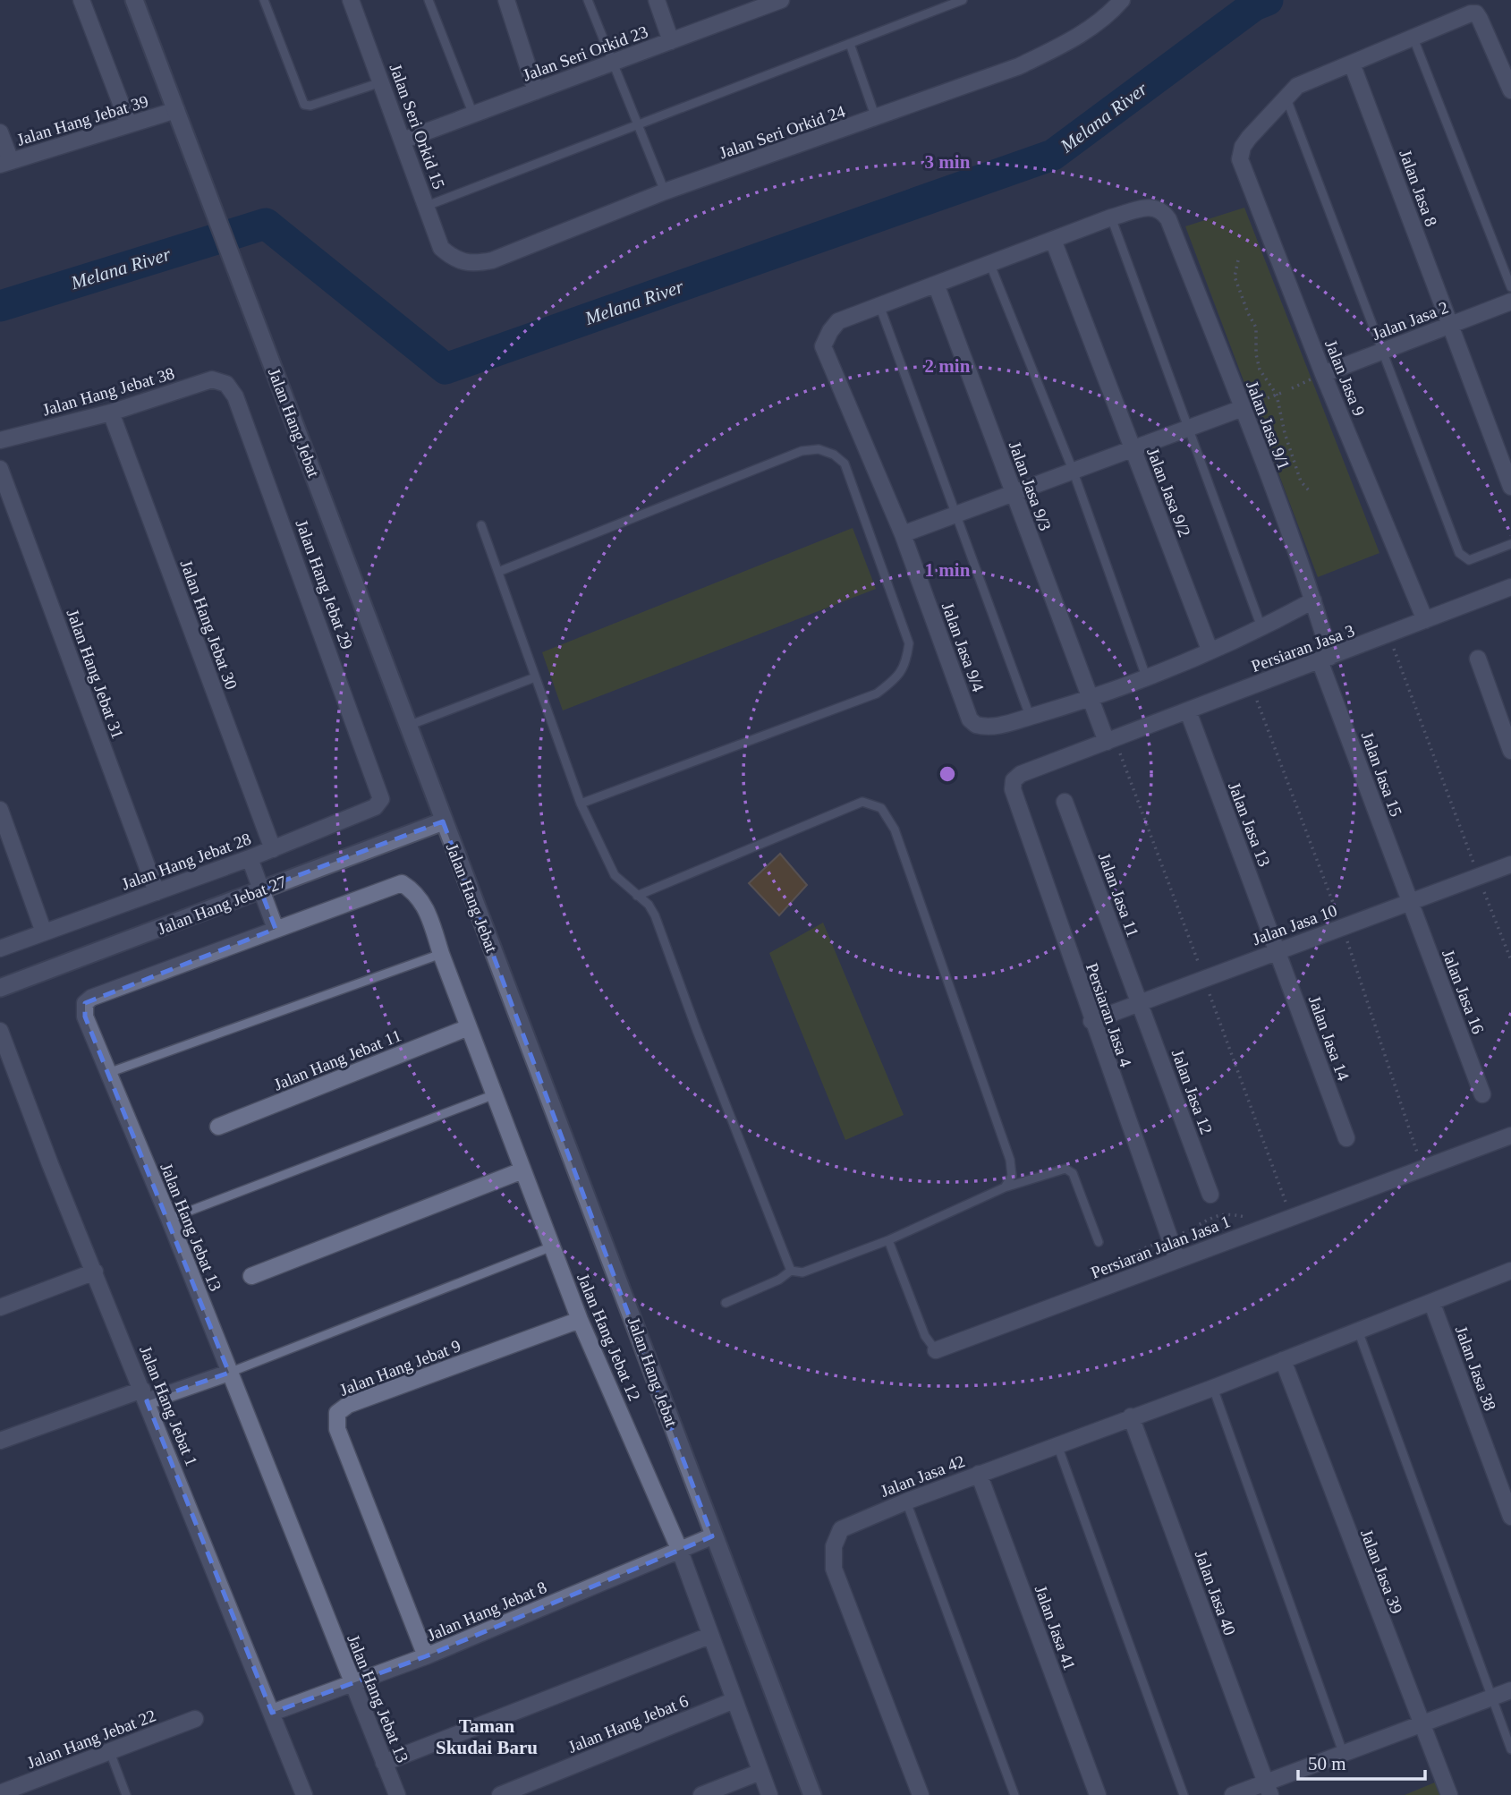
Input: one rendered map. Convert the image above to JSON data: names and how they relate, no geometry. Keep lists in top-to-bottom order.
{
  "streets": {
    "street": [
      "Jalan Seri Orkid 23",
      "Jalan Hang Jebat 39",
      "Jalan Seri Orkid 15",
      "Jalan Seri Orkid 24",
      "Jalan Jasa 8",
      "Jalan Jasa 2",
      "Jalan Jasa 9",
      "Jalan Hang Jebat 38",
      "Jalan Hang Jebat",
      "Jalan Jasa 9/1",
      "Jalan Jasa 9/3",
      "Jalan Jasa 9/2",
      "Jalan Hang Jebat 29",
      "Jalan Hang Jebat 30",
      "Jalan Jasa 9/4",
      "Persiaran Jasa 3",
      "Jalan Hang Jebat 31",
      "Jalan Jasa 15",
      "Jalan Jasa 13",
      "Jalan Hang Jebat 28",
      "Jalan Jasa 11",
      "Jalan Hang Jebat 27",
      "Jalan Jasa 10",
      "Jalan Jasa 16",
      "Persiaran Jasa 4",
      "Jalan Jasa 14",
      "Jalan Hang Jebat 11",
      "Jalan Jasa 12",
      "Jalan Hang Jebat 13",
      "Persiaran Jalan Jasa 1",
      "Jalan Hang Jebat 12",
      "Jalan Hang Jebat 9",
      "Jalan Jasa 38",
      "Jalan Hang Jebat 1",
      "Jalan Jasa 42",
      "Jalan Jasa 39",
      "Jalan Jasa 40",
      "Jalan Hang Jebat 8",
      "Jalan Jasa 41",
      "Jalan Hang Jebat 6",
      "Jalan Hang Jebat 22"
    ]
  },
  "crossings": [
    ["Jalan Seri Orkid 23", "Jalan Seri Orkid 15"],
    ["Jalan Hang Jebat 39", "Jalan Hang Jebat"],
    ["Jalan Seri Orkid 15", "Jalan Seri Orkid 24"],
    ["Jalan Jasa 8", "Jalan Jasa 2"],
    ["Jalan Jasa 2", "Jalan Jasa 9"],
    ["Jalan Jasa 9", "Persiaran Jasa 3"],
    ["Jalan Hang Jebat 38", "Jalan Hang Jebat 29"],
    ["Jalan Hang Jebat 38", "Jalan Hang Jebat 30"],
    ["Jalan Hang Jebat", "Jalan Hang Jebat 27"],
    ["Jalan Hang Jebat", "Jalan Hang Jebat 8"],
    ["Jalan Jasa 9/1", "Persiaran Jasa 3"],
    ["Jalan Jasa 9/1", "Jalan Jasa 15"],
    ["Jalan Jasa 9/3", "Jalan Jasa 9/4"],
    ["Jalan Jasa 9/2", "Jalan Jasa 9/4"],
    ["Jalan Hang Jebat 29", "Jalan Hang Jebat 28"],
    ["Jalan Hang Jebat 30", "Jalan Hang Jebat 28"],
    ["Persiaran Jasa 3", "Jalan Jasa 15"],
    ["Persiaran Jasa 3", "Jalan Jasa 13"],
    ["Persiaran Jasa 3", "Persiaran Jasa 4"],
    ["Jalan Hang Jebat 31", "Jalan Hang Jebat 28"],
    ["Jalan Jasa 15", "Jalan Jasa 10"],
    ["Jalan Jasa 15", "Jalan Jasa 16"],
    ["Jalan Jasa 13", "Jalan Jasa 10"],
    ["Jalan Jasa 13", "Jalan Jasa 14"],
    ["Jalan Jasa 11", "Jalan Jasa 10"],
    ["Jalan Jasa 11", "Jalan Jasa 12"],
    ["Jalan Jasa 10", "Jalan Jasa 16"],
    ["Jalan Jasa 10", "Persiaran Jasa 4"],
    ["Jalan Jasa 10", "Jalan Jasa 14"],
    ["Jalan Jasa 10", "Jalan Jasa 12"],
    ["Persiaran Jasa 4", "Persiaran Jalan Jasa 1"],
    ["Jalan Hang Jebat 11", "Jalan Hang Jebat 12"],
    ["Jalan Hang Jebat 13", "Jalan Hang Jebat 12"],
    ["Jalan Hang Jebat 13", "Jalan Hang Jebat 8"],
    ["Jalan Hang Jebat 12", "Jalan Hang Jebat 9"],
    ["Jalan Hang Jebat 12", "Jalan Hang Jebat 8"],
    ["Jalan Hang Jebat 12", "Jalan Hang Jebat 6"],
    ["Jalan Hang Jebat 9", "Jalan Hang Jebat 8"],
    ["Jalan Jasa 38", "Jalan Jasa 42"],
    ["Jalan Hang Jebat 1", "Jalan Hang Jebat 8"],
    ["Jalan Jasa 42", "Jalan Jasa 39"],
    ["Jalan Jasa 42", "Jalan Jasa 40"],
    ["Jalan Jasa 42", "Jalan Jasa 41"]
  ],
  "districts": ["Taman Skudai Baru"],
  "water": ["Melana River"],
  "scale_bar": "50 m",
  "rings": ["3 min", "2 min", "1 min"]
}
